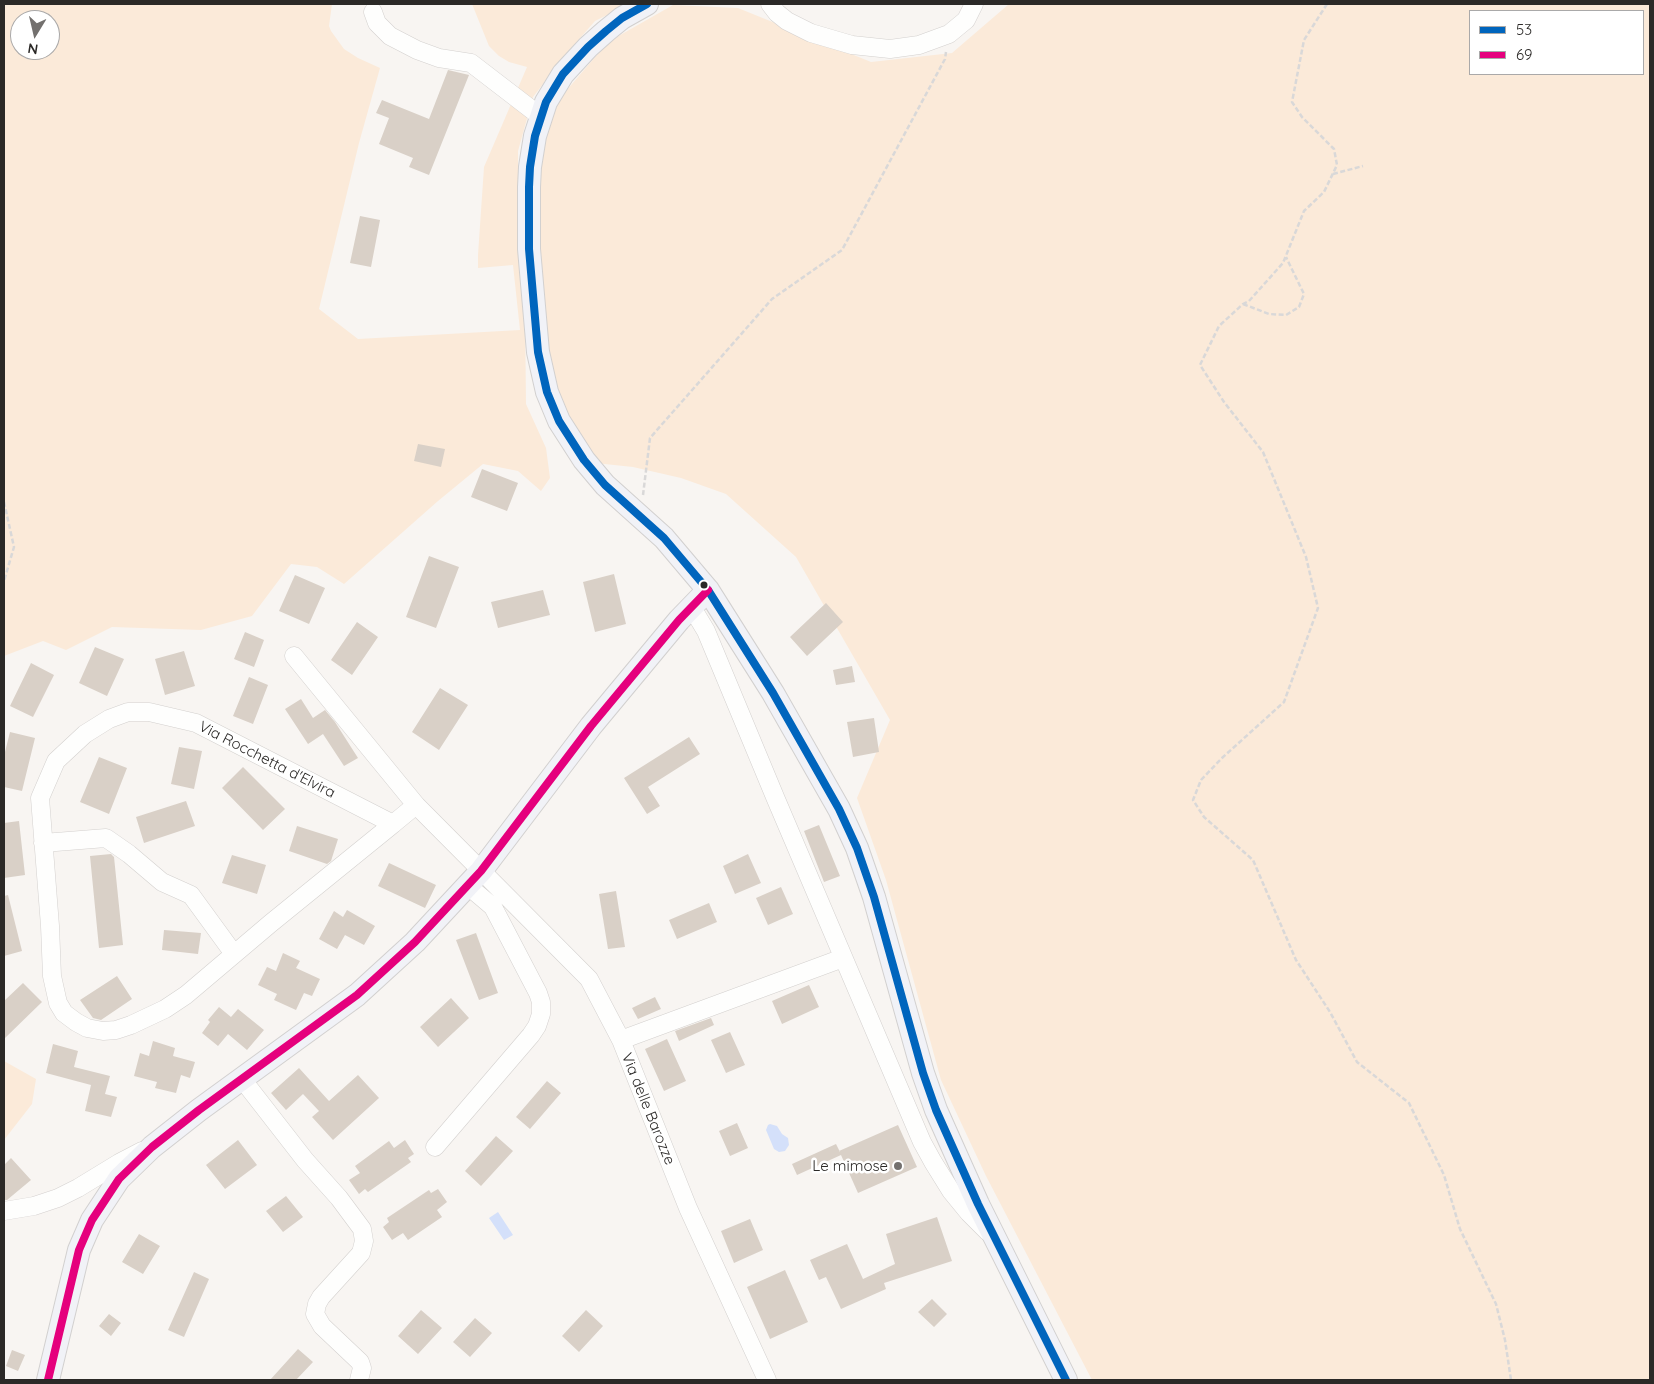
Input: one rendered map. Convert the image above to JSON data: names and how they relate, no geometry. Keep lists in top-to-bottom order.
{
  "streets": {
    "street": ["Via Rocchetta d'Elvira", "Via delle Barozze"]
  },
  "places": ["Le mimose"],
  "lines": ["transit line 53", "transit line 69"],
  "legend": ["53", "69"],
  "north": "bottom"
}
